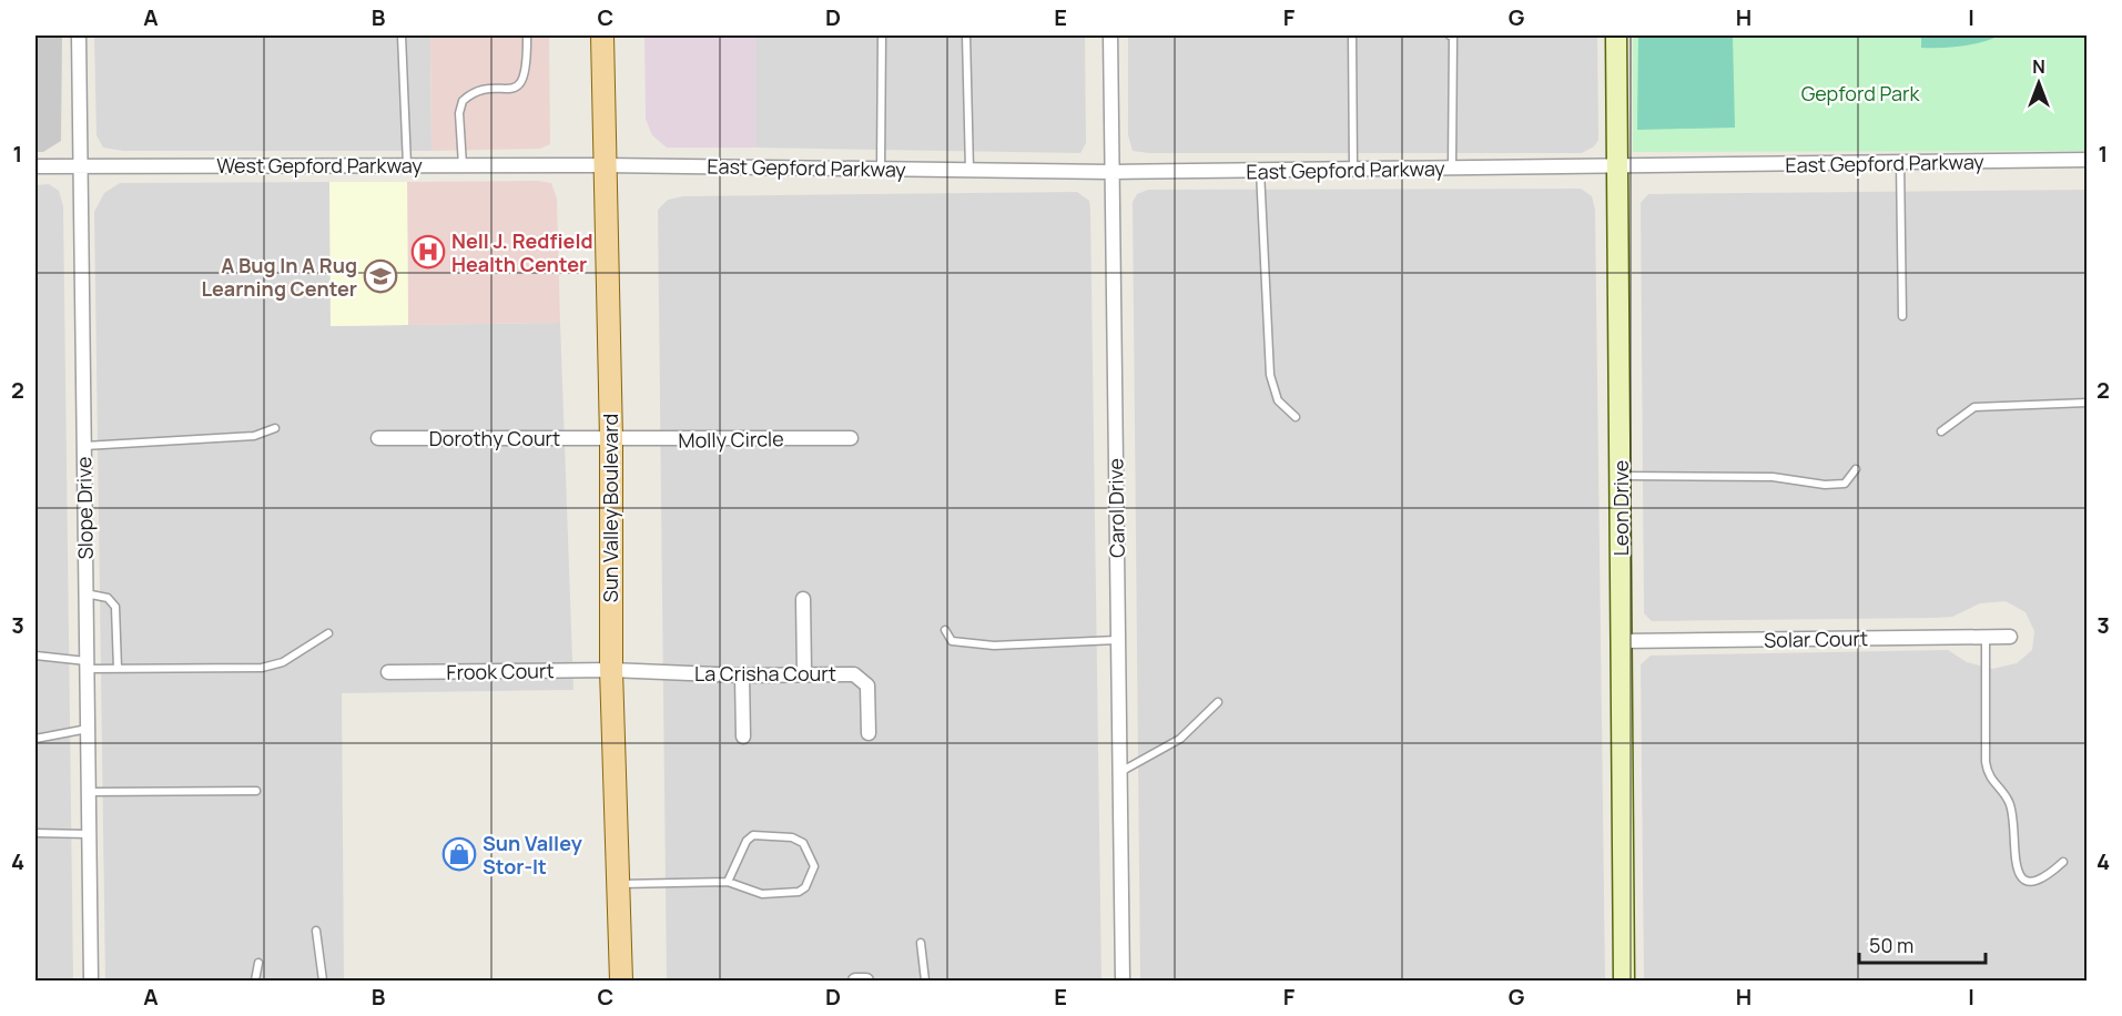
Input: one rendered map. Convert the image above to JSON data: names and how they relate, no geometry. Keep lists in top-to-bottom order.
{
  "streets": {
    "main road": ["Sun Valley Boulevard"],
    "street": [
      "East Gepford Parkway",
      "West Gepford Parkway",
      "Dorothy Court",
      "Molly Circle",
      "Slope Drive",
      "Carol Drive",
      "Leon Drive",
      "Solar Court",
      "Frook Court",
      "La Crisha Court"
    ]
  },
  "crossings": [
    ["East Gepford Parkway", "West Gepford Parkway"],
    ["East Gepford Parkway", "Sun Valley Boulevard"],
    ["East Gepford Parkway", "Carol Drive"],
    ["East Gepford Parkway", "Leon Drive"],
    ["West Gepford Parkway", "Slope Drive"],
    ["West Gepford Parkway", "Sun Valley Boulevard"],
    ["Dorothy Court", "Molly Circle"],
    ["Dorothy Court", "Sun Valley Boulevard"],
    ["Molly Circle", "Sun Valley Boulevard"],
    ["Sun Valley Boulevard", "Frook Court"],
    ["Sun Valley Boulevard", "La Crisha Court"],
    ["Leon Drive", "Solar Court"],
    ["Frook Court", "La Crisha Court"]
  ],
  "parks": ["Gepford Park"],
  "places": {
    "hospital": ["Nell J. Redfield Health Center"],
    "school or university": ["A Bug In A Rug Learning Center"],
    "shop": ["Sun Valley Stor-It"]
  },
  "scale_bar": "50 m",
  "north": "top",
  "grid": {
    "columns": [
      "A",
      "B",
      "C",
      "D",
      "E",
      "F",
      "G",
      "H",
      "I"
    ],
    "rows": [
      "1",
      "2",
      "3",
      "4"
    ]
  }
}
